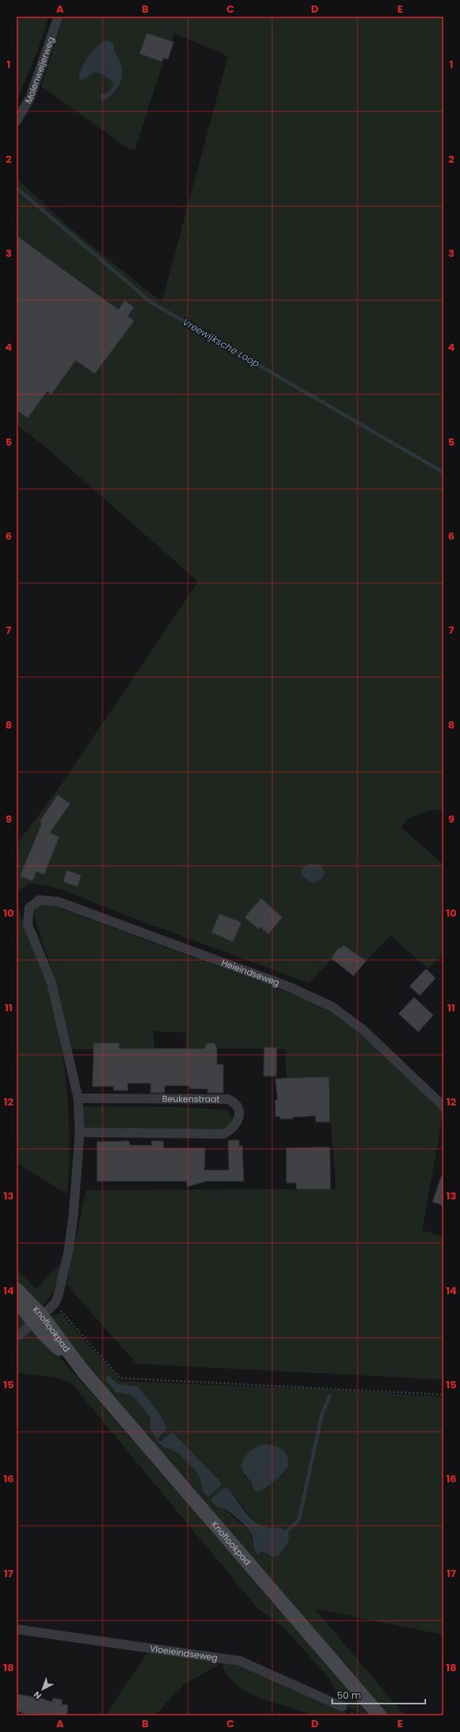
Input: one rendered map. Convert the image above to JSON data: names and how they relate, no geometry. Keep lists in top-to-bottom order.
{
  "streets": {
    "main road": ["Knoflookpad"],
    "street": [
      "Molenweijerweg",
      "Heieindseweg",
      "Beukenstraat",
      "Vloeieindseweg"
    ]
  },
  "crossings": [
    ["Heieindseweg", "Beukenstraat"]
  ],
  "water": ["Vreewijksche Loop"],
  "scale_bar": "50 m",
  "north": "bottom left",
  "grid": {
    "columns": [
      "A",
      "B",
      "C",
      "D",
      "E"
    ],
    "rows": [
      "1",
      "2",
      "3",
      "4",
      "5",
      "6",
      "7",
      "8",
      "9",
      "10",
      "11",
      "12",
      "13",
      "14",
      "15",
      "16",
      "17",
      "18"
    ]
  }
}
